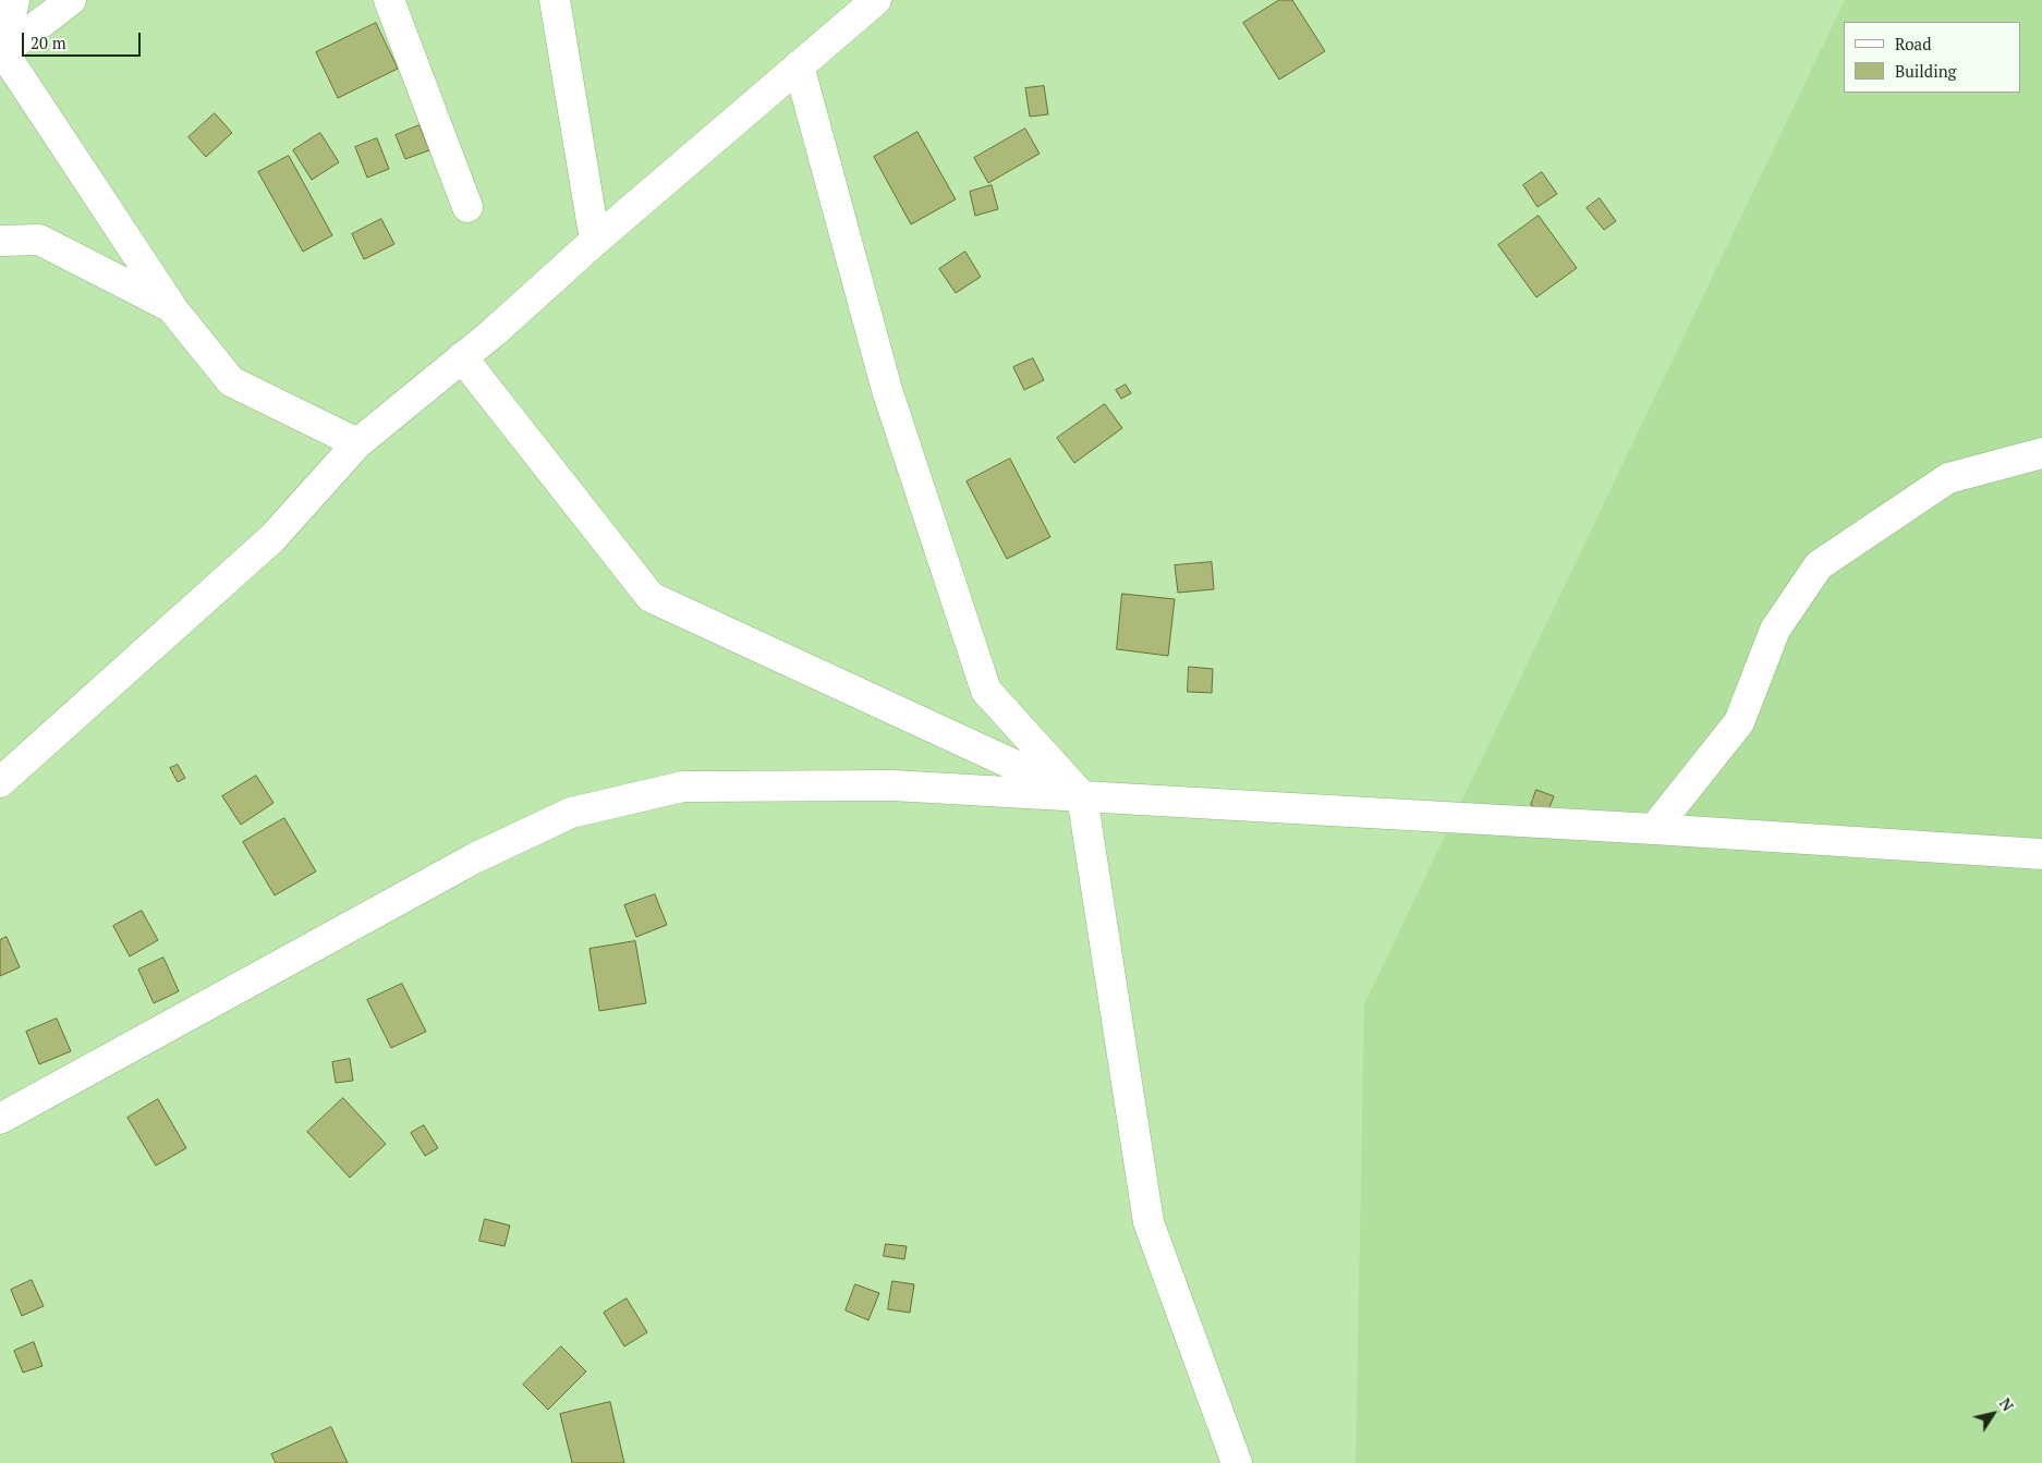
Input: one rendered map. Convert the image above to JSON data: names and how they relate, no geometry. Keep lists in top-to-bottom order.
{
  "legend": ["Road", "Building"],
  "scale_bar": "20 m",
  "north": "top right"
}
